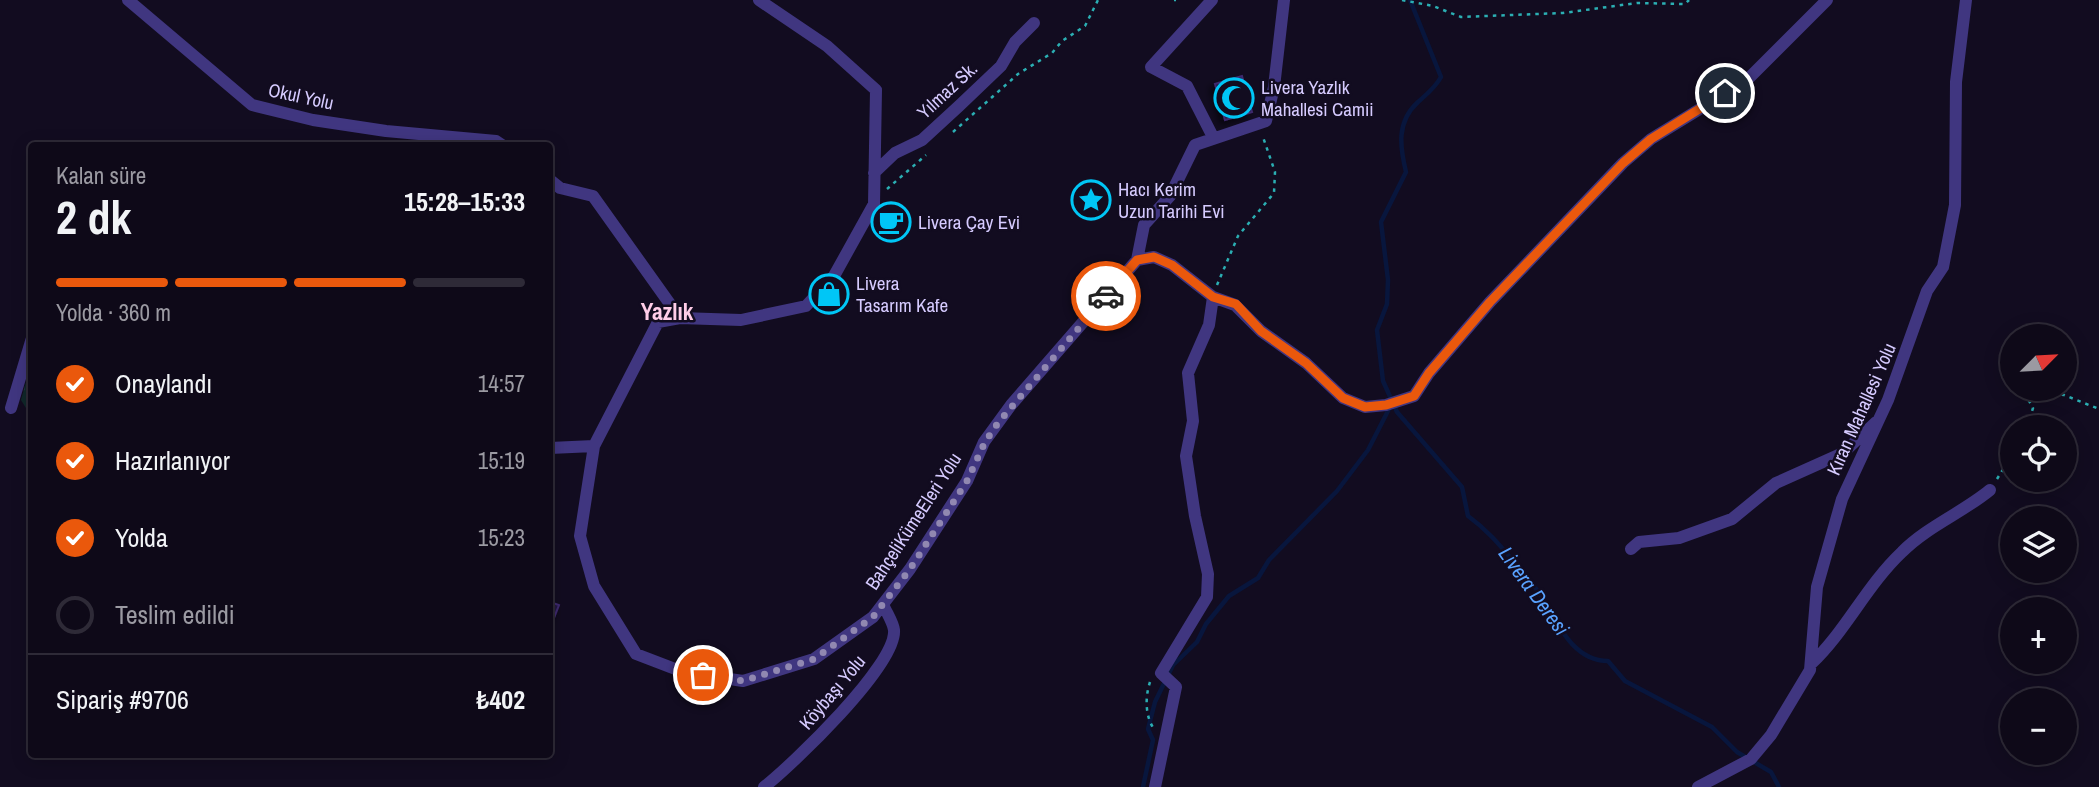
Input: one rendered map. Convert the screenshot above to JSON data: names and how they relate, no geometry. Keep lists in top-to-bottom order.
{
  "streets": {
    "street": [
      "Yılmaz Sk.",
      "Okul Yolu",
      "Kıran Mahallesi Yolu",
      "BahçeliKümeEleri Yolu",
      "Köybaşı Yolu"
    ]
  },
  "crossings": [
    ["Yılmaz Sk.", "BahçeliKümeEleri Yolu"],
    ["BahçeliKümeEleri Yolu", "Köybaşı Yolu"]
  ],
  "districts": ["Yazlık"],
  "water": ["Livera Deresi"],
  "places": {
    "mosque": ["Livera Yazlık Mahallesi Camii"],
    "place": ["Hacı Kerim Uzun Tarihi Evi"],
    "cafe": ["Livera Çay Evi"],
    "shop": ["Livera Tasarım Kafe"]
  },
  "north": "top right",
  "page": {
    "heading": ["2 dk", "Kalan süre", "15:28–15:33"],
    "panel": ["Sipariş #9706", "₺402"],
    "bar": "Yolda · 360 m",
    "map_buttons": ["+", "−"],
    "list": [
      ["Onaylandı", "14:57"],
      ["Hazırlanıyor", "15:19"],
      ["Yolda", "15:23"],
      "Teslim edildi"
    ]
  }
}
